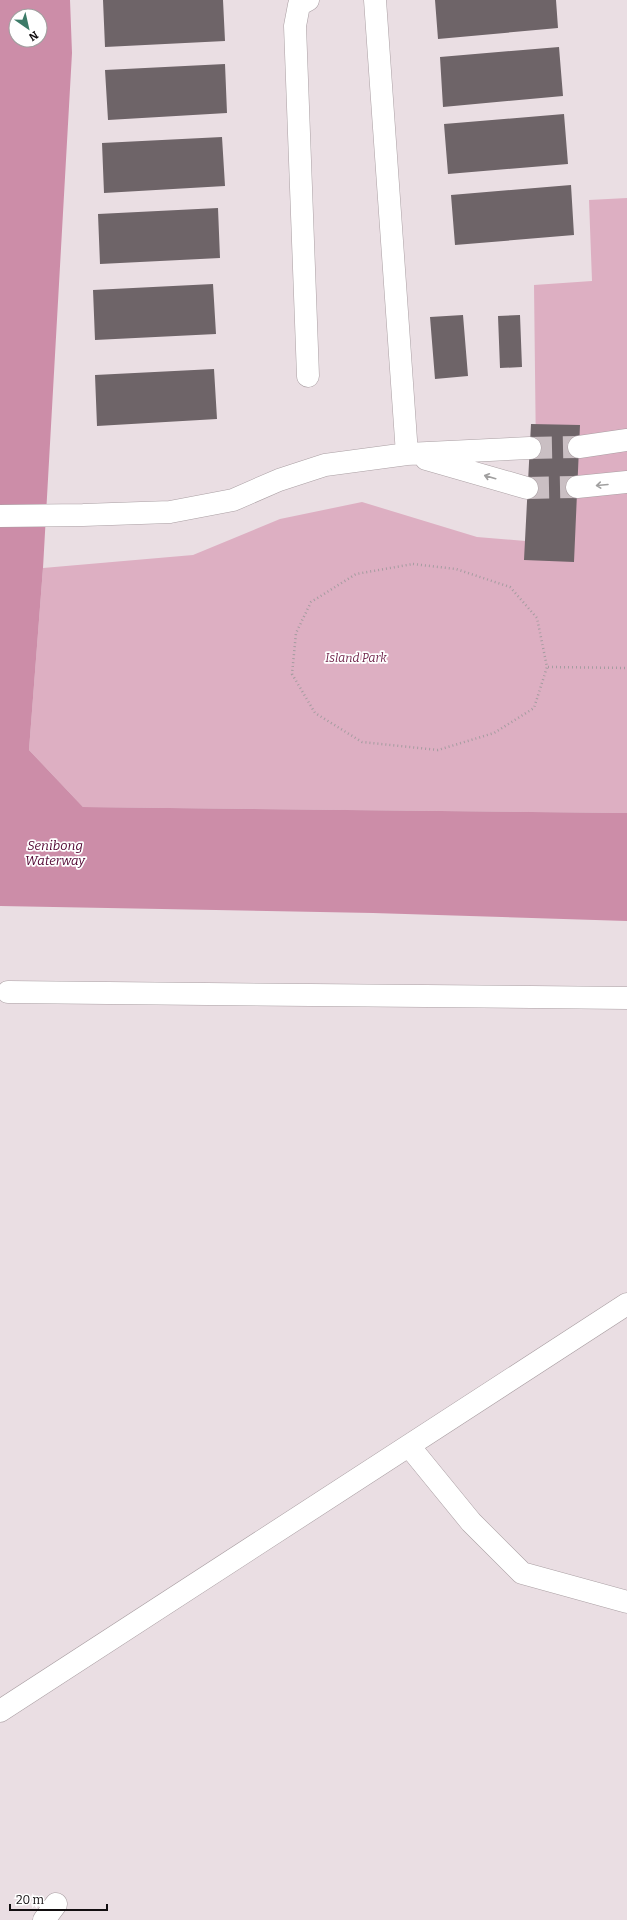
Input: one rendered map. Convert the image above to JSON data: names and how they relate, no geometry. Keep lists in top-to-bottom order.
{
  "water": ["Senibong Waterway"],
  "parks": ["Island Park"],
  "scale_bar": "20 m",
  "north": "bottom right"
}
